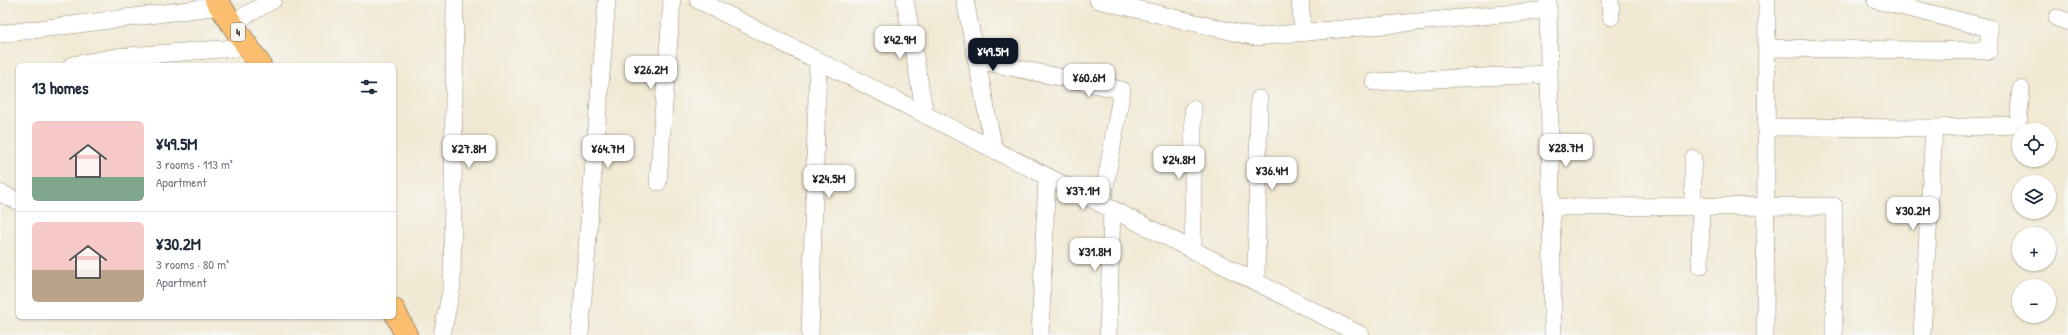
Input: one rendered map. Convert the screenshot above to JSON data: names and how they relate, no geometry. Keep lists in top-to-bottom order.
{
  "streets": {
    "main road": ["4"]
  },
  "page": {
    "price": [
      "¥42.9M",
      "¥49.5M",
      "¥26.2M",
      "¥60.6M",
      "¥28.7M",
      "¥27.8M",
      "¥64.7M",
      "¥24.8M",
      "¥36.4M",
      "¥24.5M",
      "¥37.1M",
      "¥30.2M",
      "¥31.8M"
    ],
    "heading": "13 homes",
    "list": [
      {
        "name": "¥49.5M",
        "note": "3 rooms · 113 m² · Apartment"
      },
      {
        "name": "¥30.2M",
        "note": "3 rooms · 80 m² · Apartment"
      }
    ],
    "map_buttons": ["+", "−"]
  }
}
